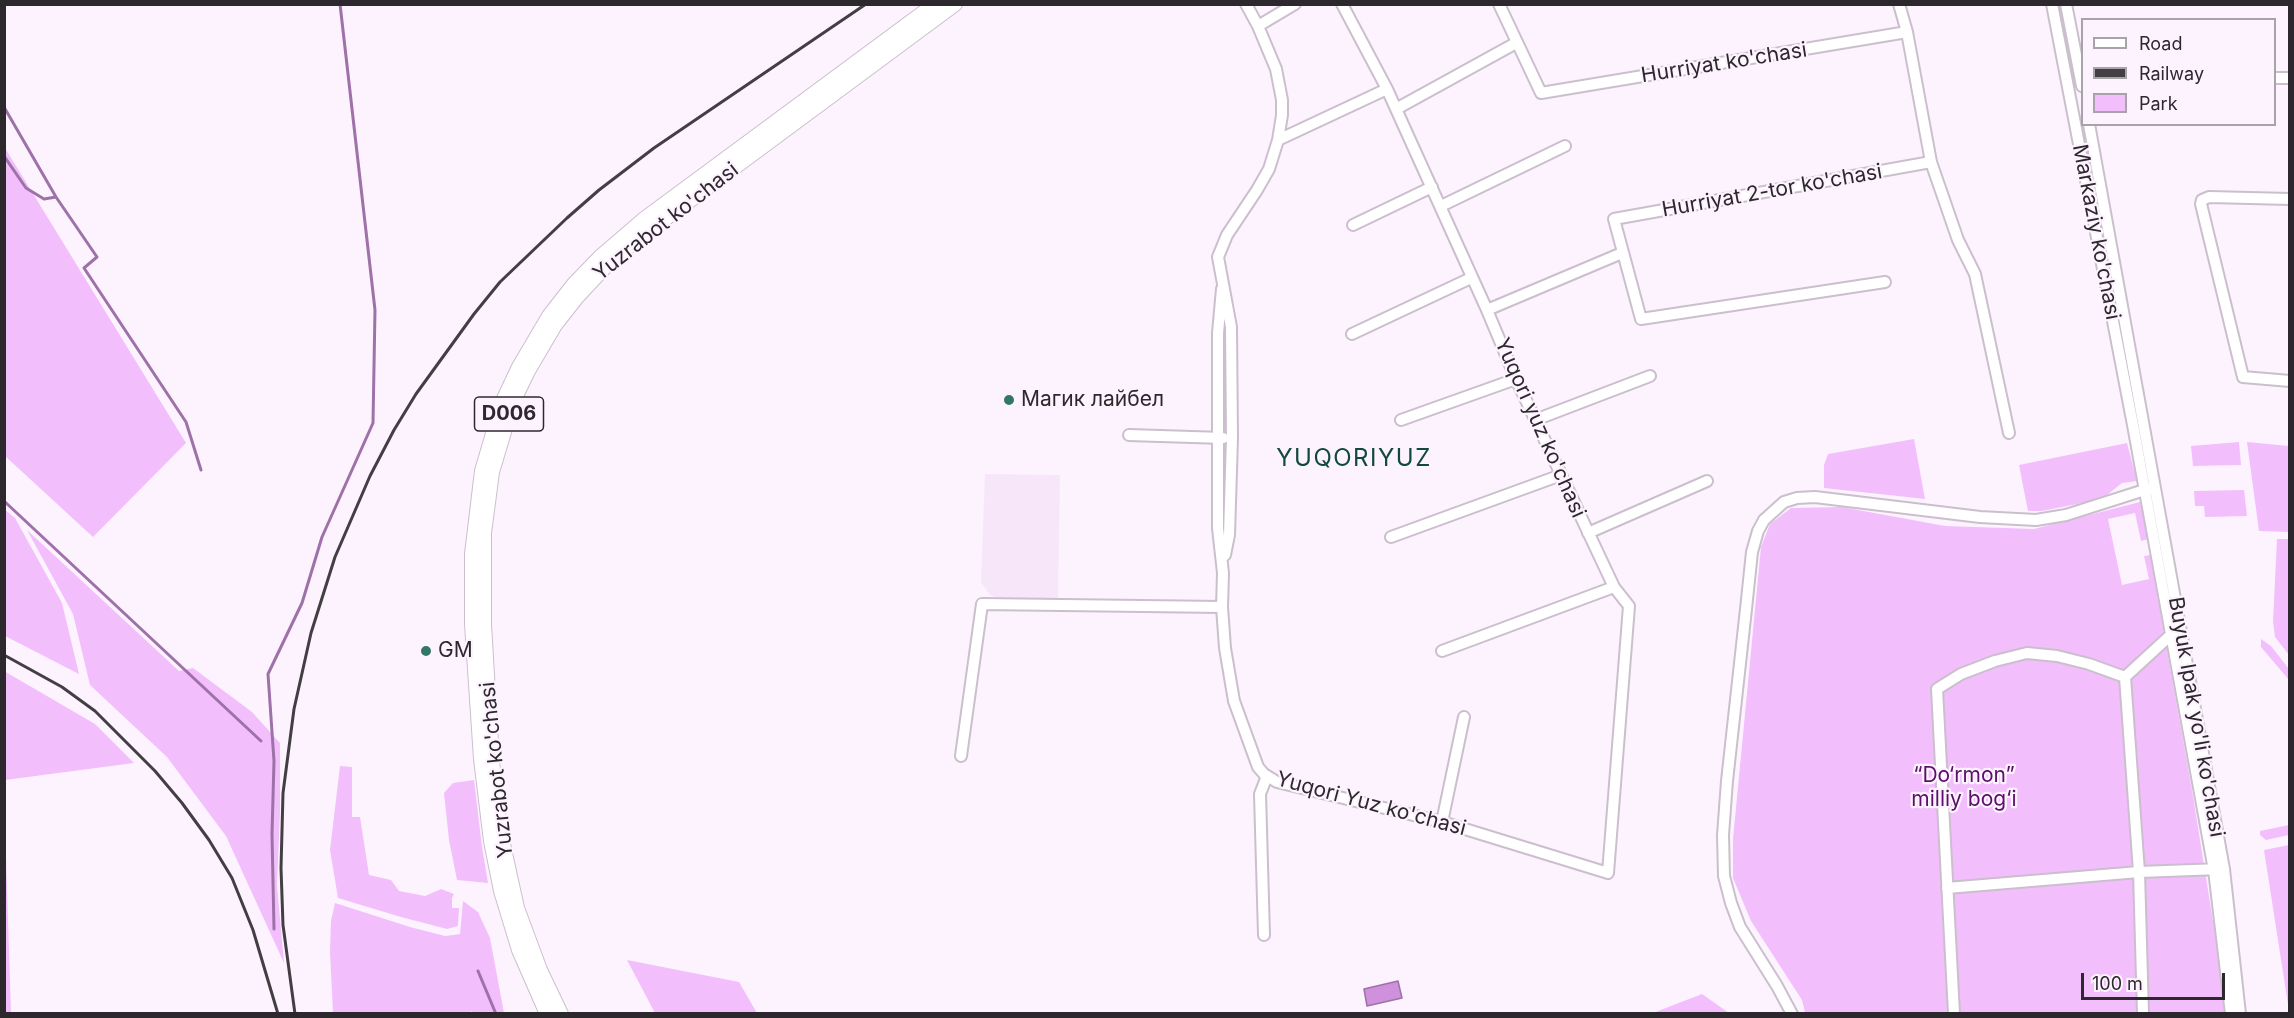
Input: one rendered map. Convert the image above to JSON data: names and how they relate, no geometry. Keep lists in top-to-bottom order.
{
  "streets": {
    "main road": ["Yuzrabot ko'chasi", "D006"],
    "street": [
      "Hurriyat ko'chasi",
      "Hurriyat 2-tor ko'chasi",
      "Markaziy ko'chasi",
      "Yuqori yuz ko'chasi",
      "Buyuk Ipak yo'li ko'chasi",
      "Yuqori Yuz ko'chasi"
    ]
  },
  "crossings": [
    ["Markaziy ko'chasi", "Buyuk Ipak yo'li ko'chasi"],
    ["Yuqori yuz ko'chasi", "Yuqori Yuz ko'chasi"]
  ],
  "districts": ["YUQORIYUZ"],
  "parks": ["“Do‘rmon” milliy bog‘i"],
  "places": ["Магик лайбел", "GM"],
  "legend": ["Road", "Railway", "Park"],
  "scale_bar": "100 m"
}
